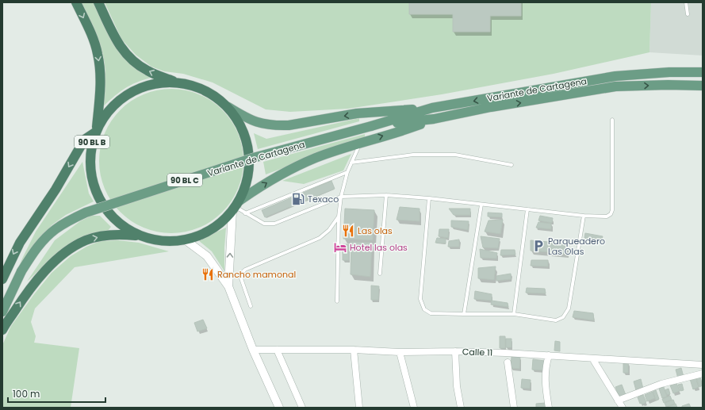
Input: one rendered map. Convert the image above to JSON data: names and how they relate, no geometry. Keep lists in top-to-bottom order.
{
  "streets": {
    "highway": ["90 BL B"],
    "main road": ["Variante de Cartagena", "90 BL C"],
    "street": ["Calle 11"]
  },
  "places": {
    "fuel station": ["Texaco"],
    "restaurant": ["Las olas", "Rancho mamonal"],
    "parking": ["Parqueadero Las Olas"],
    "hotel": ["Hotel las olas"]
  },
  "scale_bar": "100 m"
}
